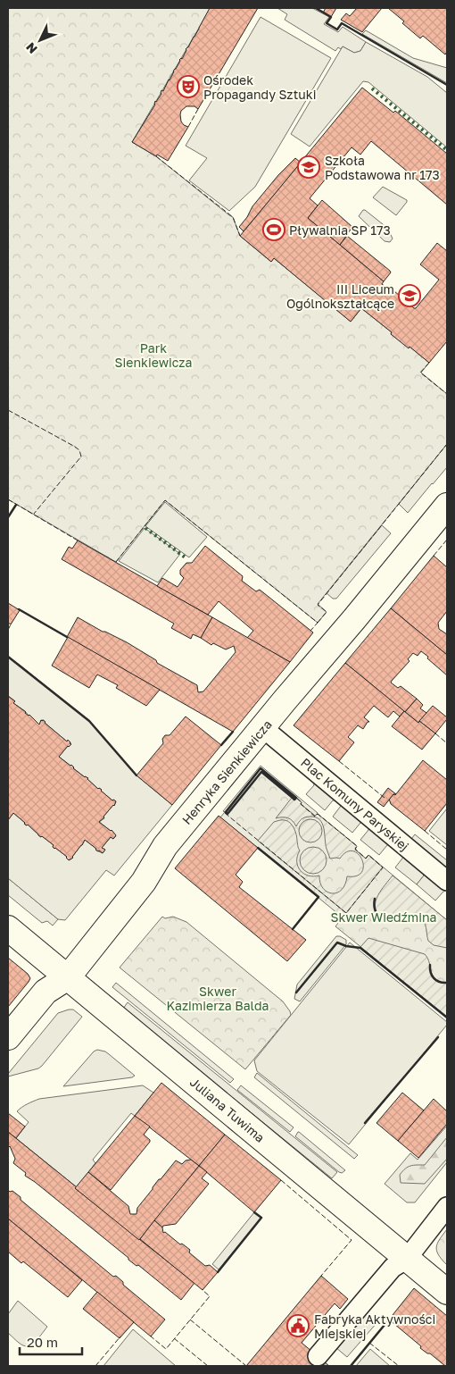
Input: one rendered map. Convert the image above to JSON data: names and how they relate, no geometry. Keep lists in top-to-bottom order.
{
  "streets": {
    "street": ["Henryka Sienkiewicza", "Plac Komuny Paryskiej", "Juliana Tuwima"]
  },
  "crossings": [
    ["Henryka Sienkiewicza", "Plac Komuny Paryskiej"],
    ["Henryka Sienkiewicza", "Juliana Tuwima"]
  ],
  "parks": ["Park Sienkiewicza", "Skwer Wiedźmina", "Skwer Kazimierza Balda"],
  "places": {
    "theatre": ["Ośrodek Propagandy Sztuki"],
    "school or university": ["Szkoła Podstawowa nr 173", "III Liceum Ogólnokształcące"],
    "sports": ["Pływalnia SP 173"],
    "public building": ["Fabryka Aktywności Miejskiej"]
  },
  "scale_bar": "20 m",
  "north": "bottom left"
}
